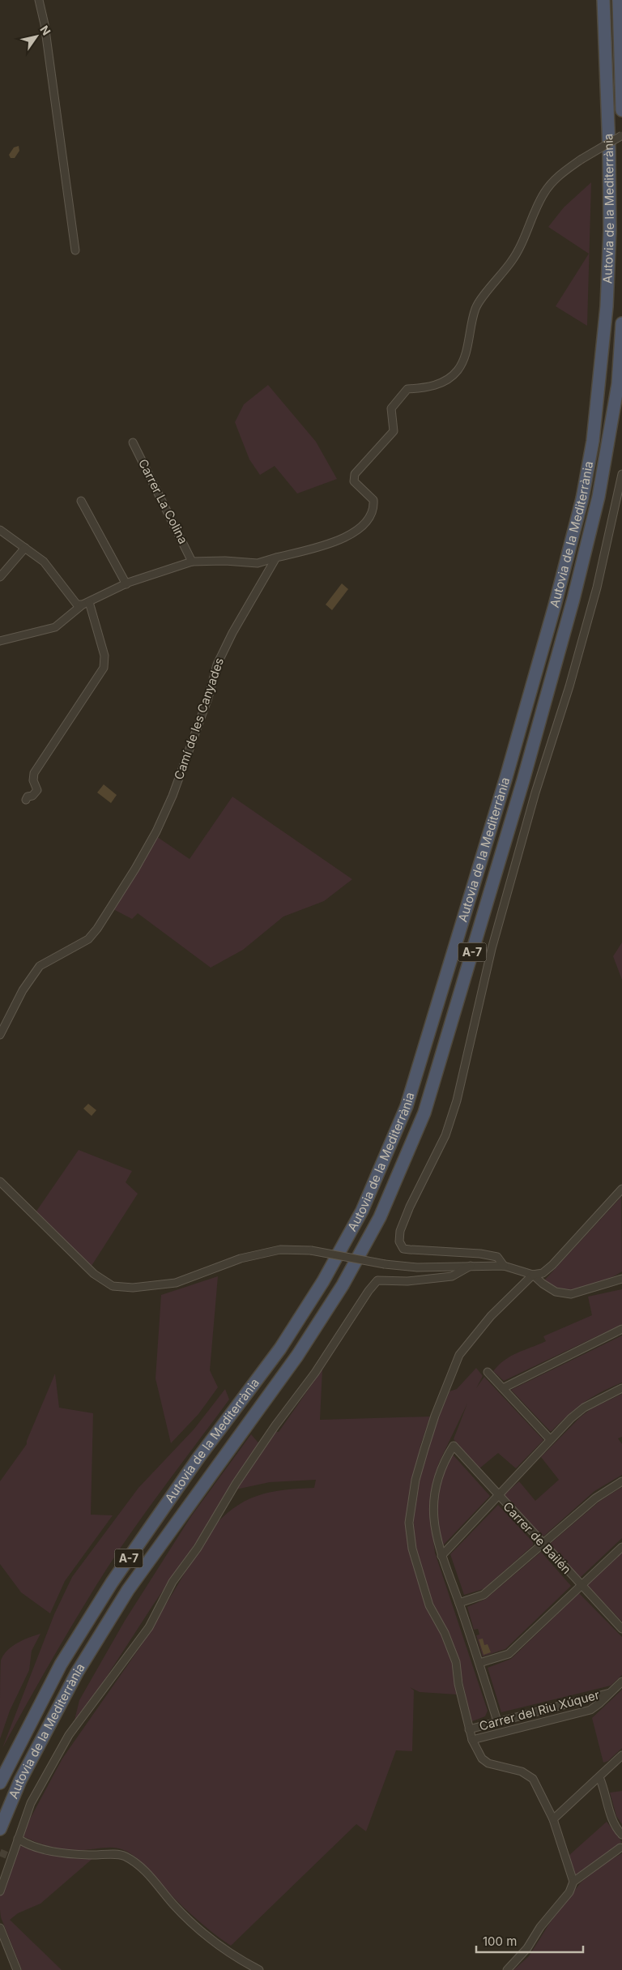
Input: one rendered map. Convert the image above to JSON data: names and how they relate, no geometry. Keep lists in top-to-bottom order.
{
  "streets": {
    "highway": ["Autovia de la Mediterrània", "A-7"],
    "street": [
      "Carrer La Colina",
      "Camí de les Canyades",
      "Carrer de Bailén",
      "Carrer del Riu Xúquer"
    ]
  },
  "scale_bar": "100 m",
  "north": "top right"
}
